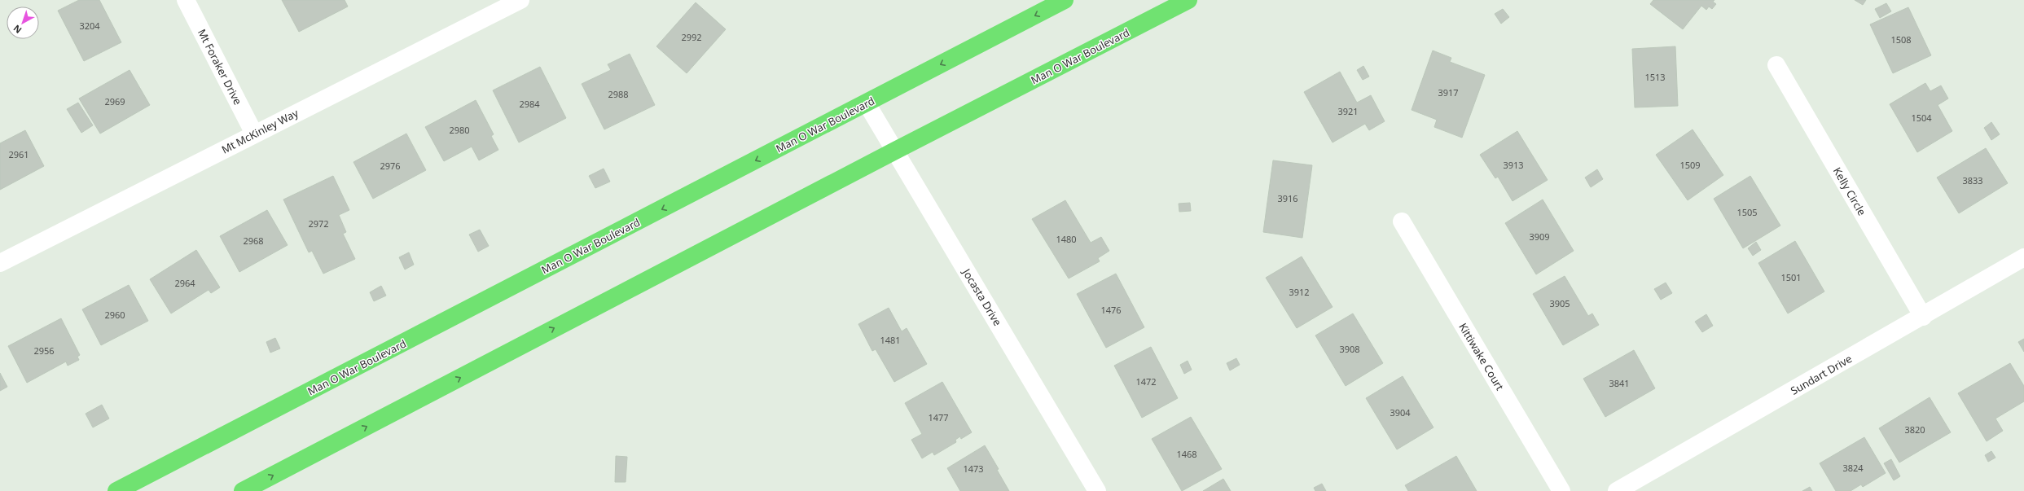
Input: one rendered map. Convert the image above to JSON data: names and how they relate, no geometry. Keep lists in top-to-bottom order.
{
  "streets": {
    "main road": ["Man O War Boulevard"],
    "street": [
      "Mt Foraker Drive",
      "Mt McKinley Way",
      "Kelly Circle",
      "Jocasta Drive",
      "Kittiwake Court",
      "Sundart Drive"
    ]
  },
  "crossings": [
    ["Man O War Boulevard", "Jocasta Drive"],
    ["Mt Foraker Drive", "Mt McKinley Way"],
    ["Kelly Circle", "Sundart Drive"]
  ],
  "house_numbers": [
    "3204",
    "2992",
    "1508",
    "1513",
    "3917",
    "2988",
    "2969",
    "2984",
    "3921",
    "1504",
    "2980",
    "2961",
    "3913",
    "1509",
    "2976",
    "3833",
    "3916",
    "1505",
    "2972",
    "3909",
    "1480",
    "2968",
    "1501",
    "2964",
    "3912",
    "3905",
    "1476",
    "2960",
    "1481",
    "3908",
    "2956",
    "1472",
    "3841",
    "3904",
    "1477",
    "3820",
    "1468",
    "3824",
    "1473"
  ],
  "north": "bottom left"
}
